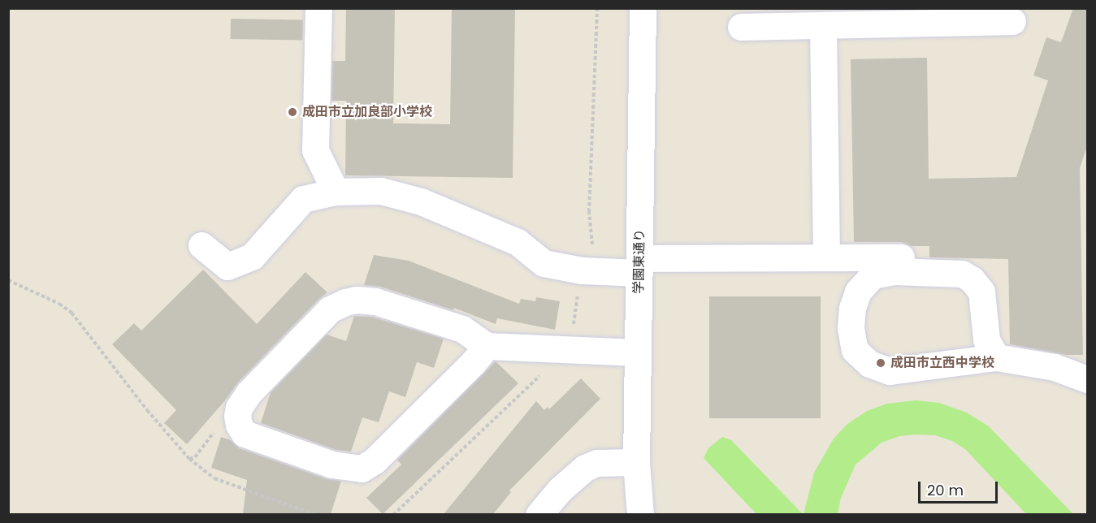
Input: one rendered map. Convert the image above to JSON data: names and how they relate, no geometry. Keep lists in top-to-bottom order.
{
  "streets": {
    "street": ["学園東通り"]
  },
  "places": ["成田市立加良部小学校", "成田市立西中学校"],
  "scale_bar": "20 m"
}
